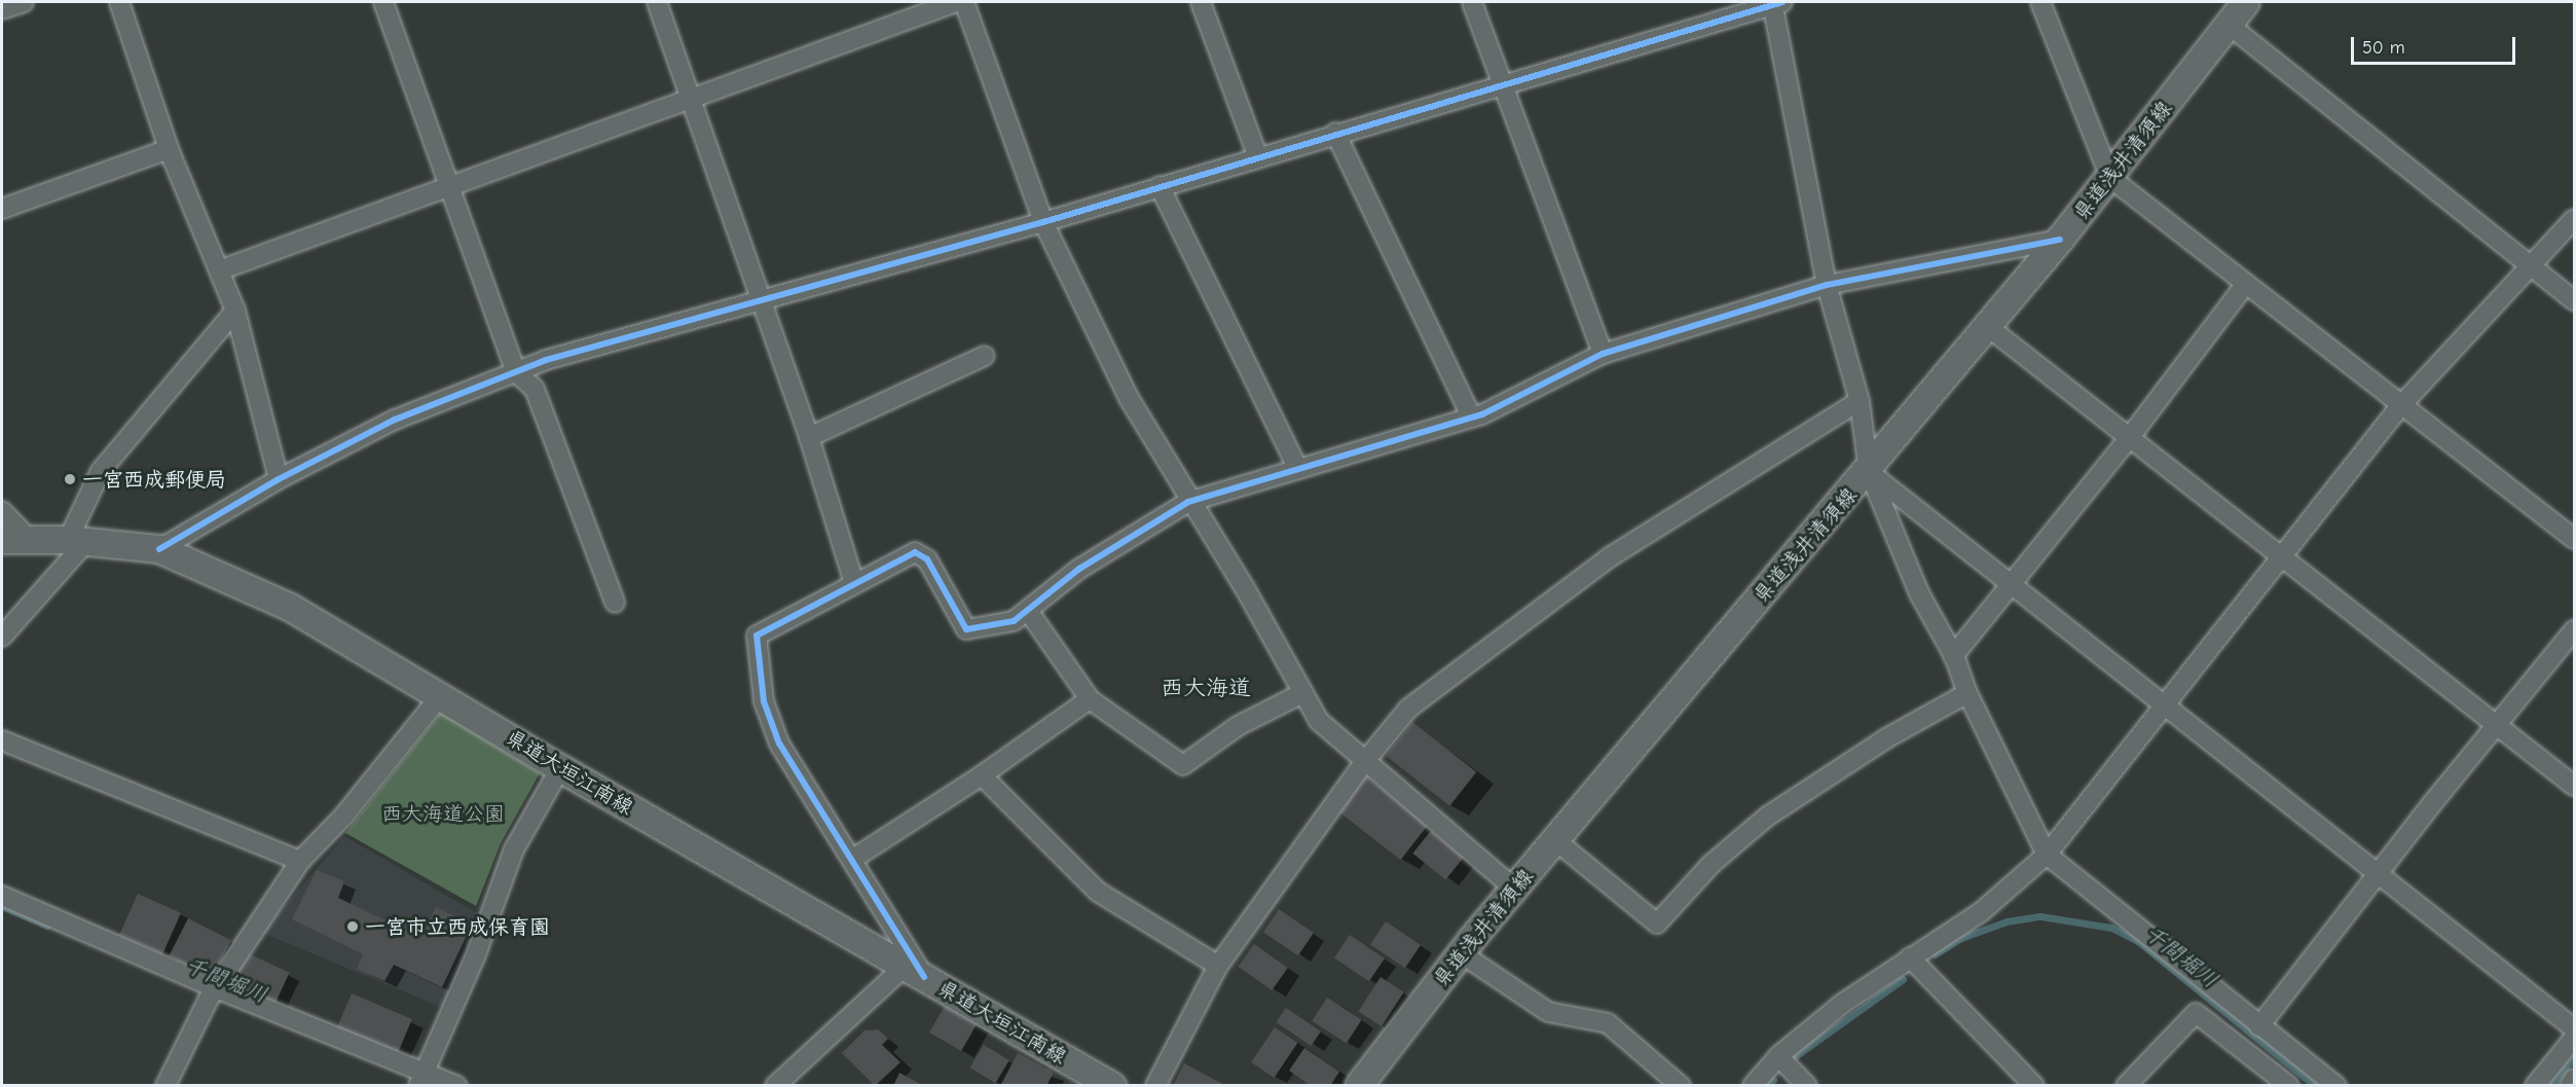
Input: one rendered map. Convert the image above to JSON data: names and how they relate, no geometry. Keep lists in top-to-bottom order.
{
  "streets": {
    "main road": ["県道浅井清須線", "県道大垣江南線"]
  },
  "districts": ["西大海道"],
  "water": ["千間堀川"],
  "parks": ["西大海道公園"],
  "places": ["一宮西成郵便局", "一宮市立西成保育園"],
  "scale_bar": "50 m"
}
